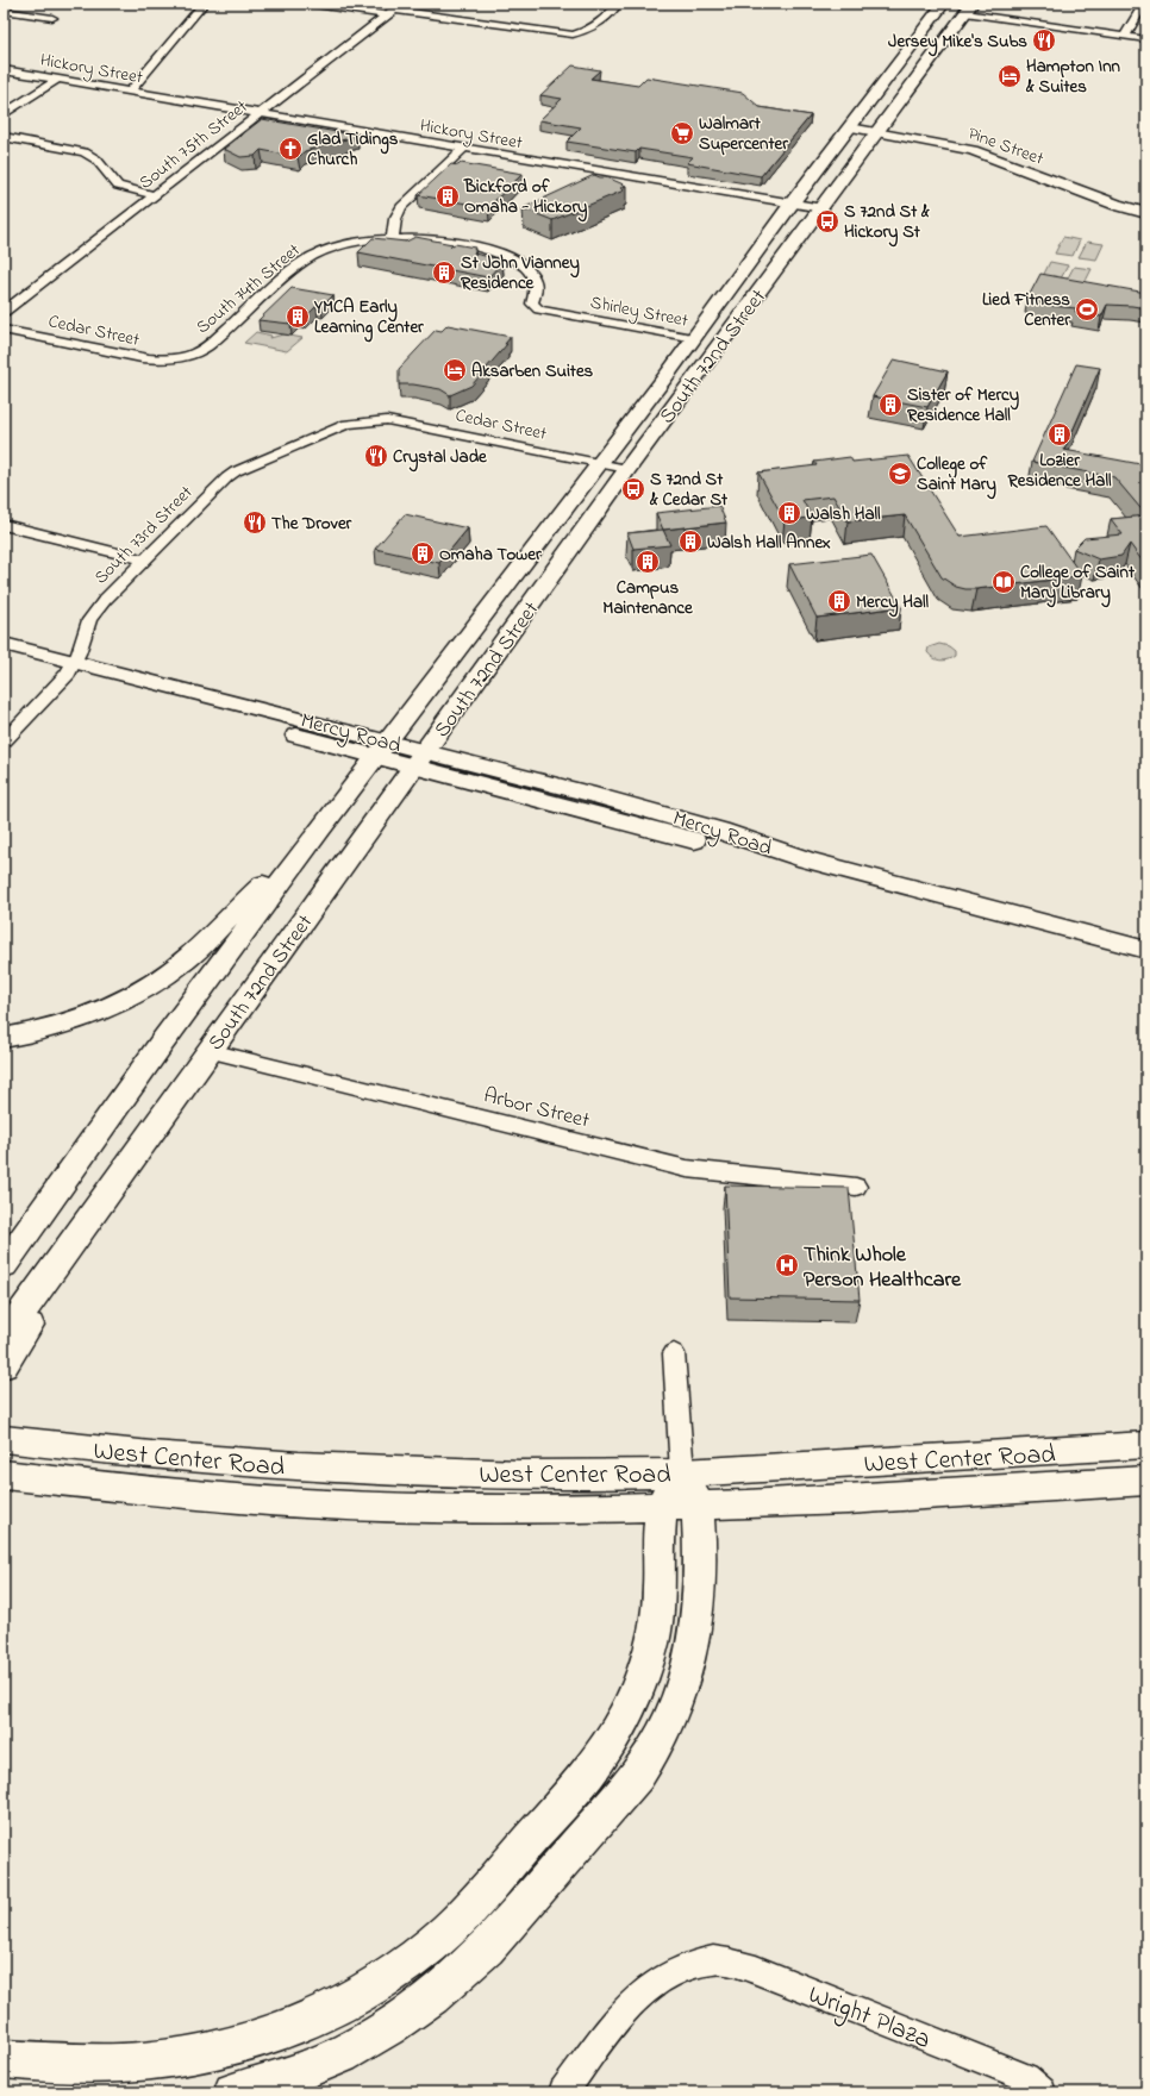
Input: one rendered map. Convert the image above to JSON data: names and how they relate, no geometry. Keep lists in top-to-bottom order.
{
  "streets": {
    "main road": ["South 72nd Street", "Mercy Road", "West Center Road"],
    "street": [
      "Hickory Street",
      "South 75th Street",
      "Pine Street",
      "South 74th Street",
      "Shirley Street",
      "Cedar Street",
      "South 73rd Street",
      "Arbor Street",
      "Wright Plaza"
    ]
  },
  "crossings": [
    ["Hickory Street", "South 75th Street"],
    ["Hickory Street", "South 72nd Street"],
    ["Pine Street", "South 72nd Street"],
    ["South 74th Street", "Shirley Street"],
    ["South 74th Street", "Cedar Street"],
    ["Shirley Street", "South 72nd Street"],
    ["Cedar Street", "South 72nd Street"],
    ["Cedar Street", "South 73rd Street"],
    ["South 72nd Street", "Mercy Road"],
    ["South 72nd Street", "Arbor Street"],
    ["South 73rd Street", "Mercy Road"]
  ],
  "places": {
    "restaurant": ["Jersey Mike's Subs", "Crystal Jade", "The Drover"],
    "hotel": ["Hampton Inn & Suites", "Aksarben Suites"],
    "supermarket": ["Walmart Supercenter"],
    "church": ["Glad Tidings Church"],
    "building": [
      "Bickford of Omaha - Hickory",
      "St John Vianney Residence",
      "YMCA Early Learning Center",
      "Sister of Mercy Residence Hall",
      "Lozier Residence Hall",
      "Walsh Hall",
      "Walsh Hall Annex",
      "Omaha Tower",
      "Campus Maintenance",
      "Mercy Hall"
    ],
    "bus stop": ["S 72nd St & Hickory St", "S 72nd St & Cedar St"],
    "sports": ["Lied Fitness Center"],
    "school or university": ["College of Saint Mary"],
    "library": ["College of Saint Mary Library"],
    "hospital": ["Think Whole Person Healthcare"]
  }
}
